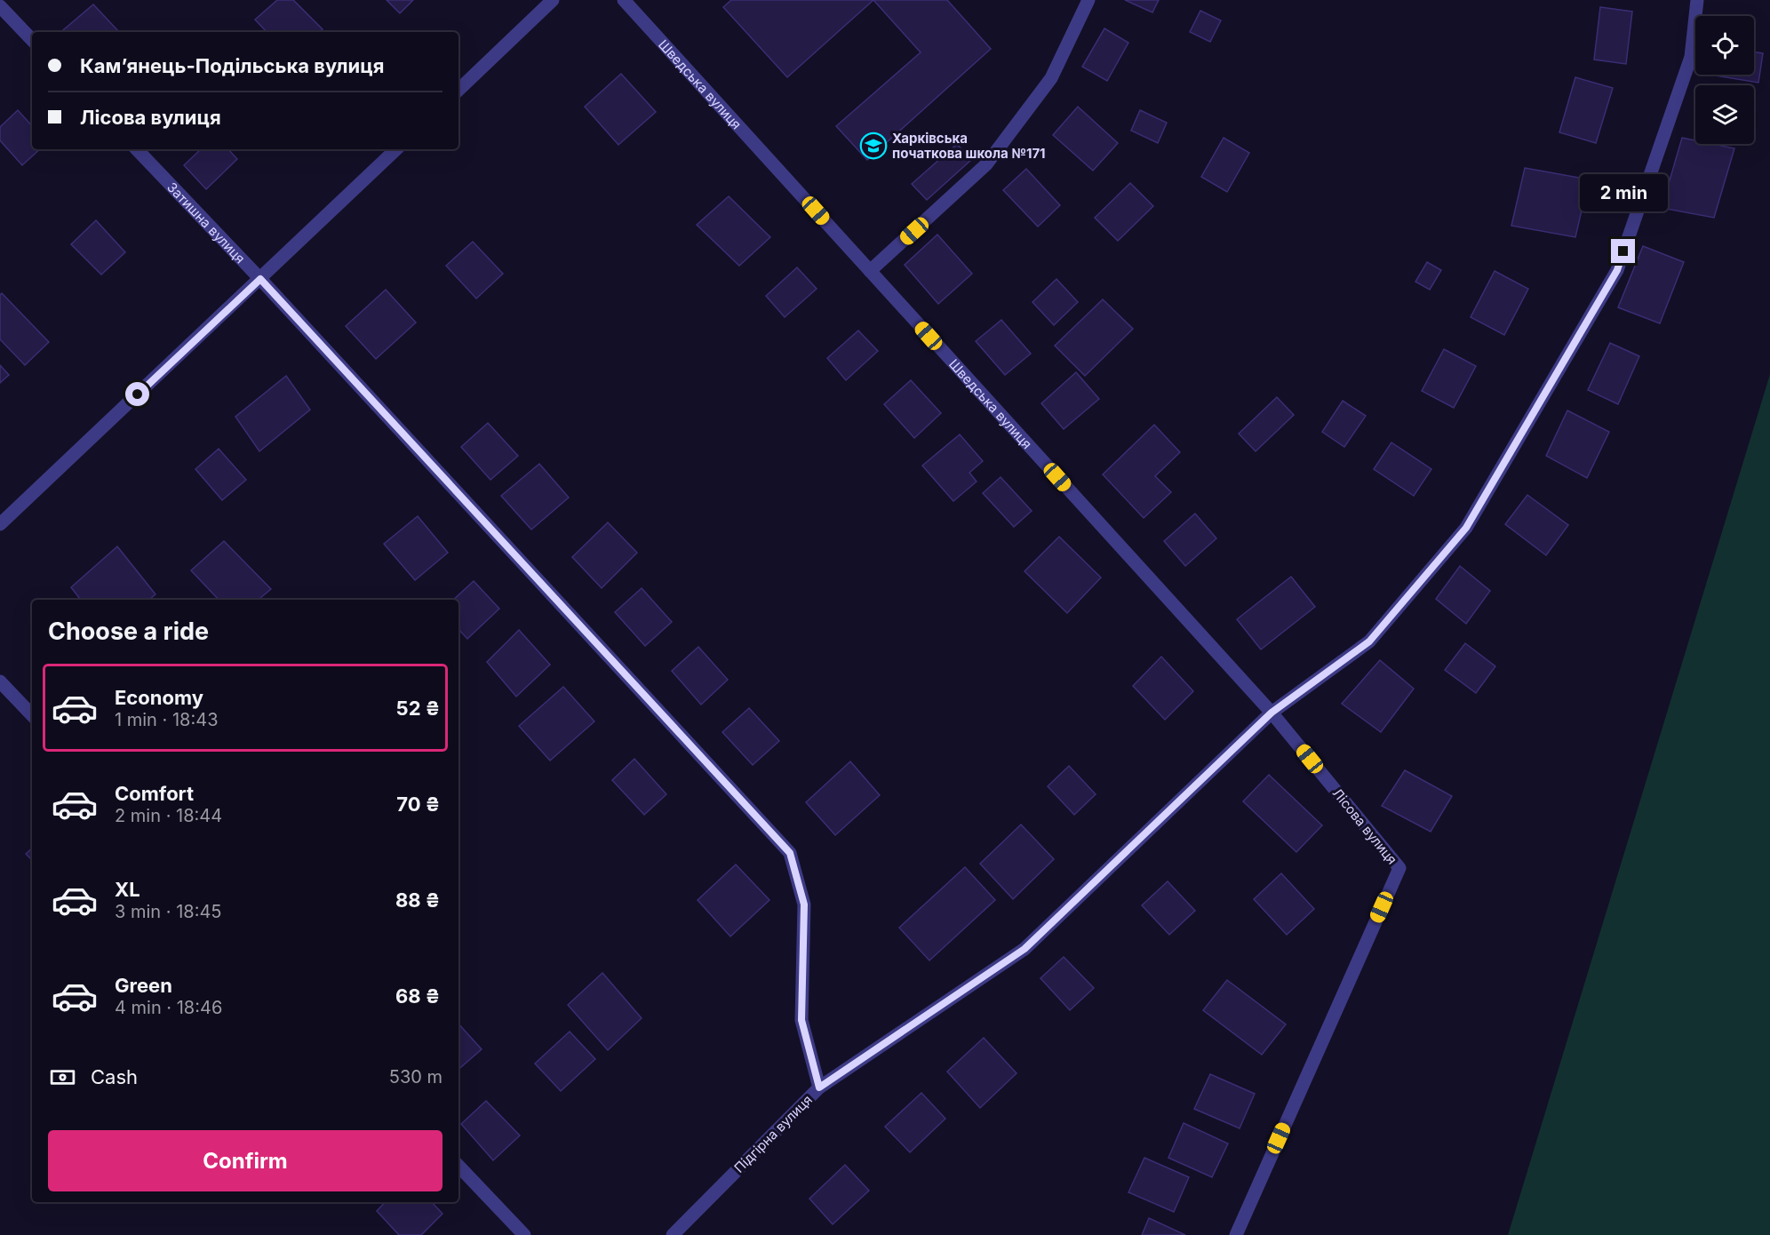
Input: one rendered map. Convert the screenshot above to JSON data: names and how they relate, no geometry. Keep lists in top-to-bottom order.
{
  "streets": {
    "street": [
      "Шведська вулиця",
      "Затишна вулиця",
      "Лісова вулиця",
      "Підгірна вулиця"
    ]
  },
  "crossings": [
    ["Шведська вулиця", "Лісова вулиця"],
    ["Шведська вулиця", "Підгірна вулиця"],
    ["Затишна вулиця", "Підгірна вулиця"],
    ["Лісова вулиця", "Підгірна вулиця"]
  ],
  "places": {
    "school or university": ["Харківська початкова школа №171"]
  },
  "page": {
    "banner": ["Кам’янець-Подільська вулиця", "Лісова вулиця"],
    "bubble": "2 min",
    "heading": "Choose a ride",
    "list": [
      {
        "name": "Economy",
        "note": "1 min · 18:43",
        "value": "52 ₴"
      },
      {
        "name": "Comfort",
        "note": "2 min · 18:44",
        "value": "70 ₴"
      },
      {
        "name": "XL",
        "note": "3 min · 18:45",
        "value": "88 ₴"
      },
      {
        "name": "Green",
        "note": "4 min · 18:46",
        "value": "68 ₴"
      }
    ],
    "pay": ["Cash", "530 m"],
    "buttons": "Confirm"
  }
}
